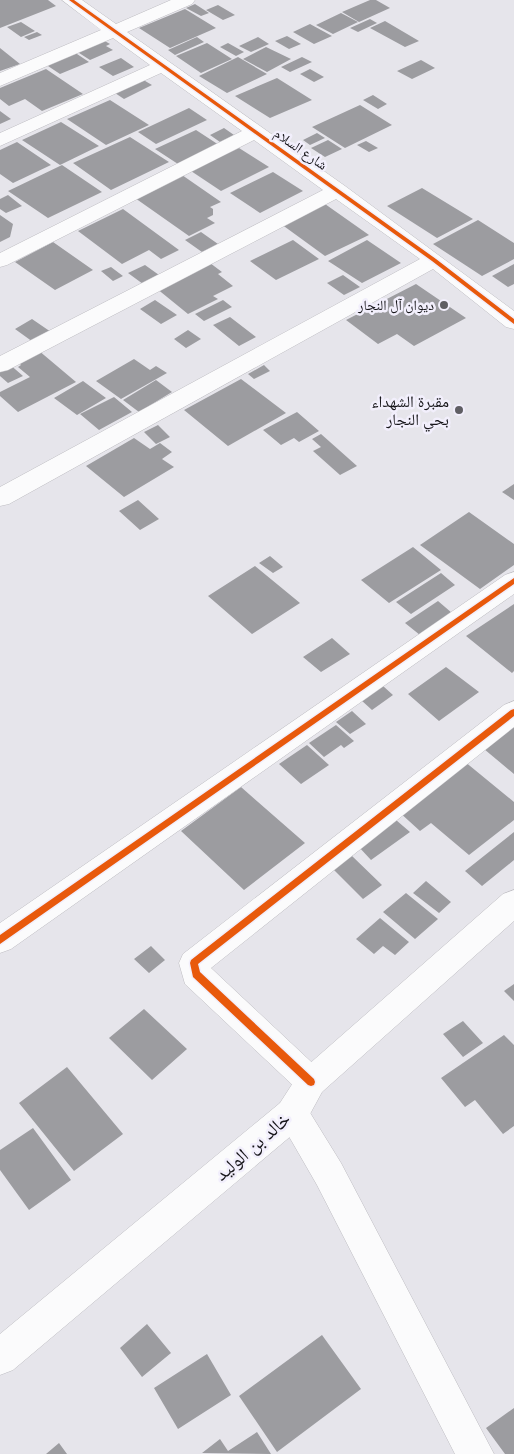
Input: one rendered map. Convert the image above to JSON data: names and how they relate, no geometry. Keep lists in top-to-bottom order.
{
  "streets": {
    "street": ["شارع السلام", "خالد بن الوليد"]
  },
  "places": ["ديوان آل النجار", "مقبرة الشهداء بحي النجار"]
}
